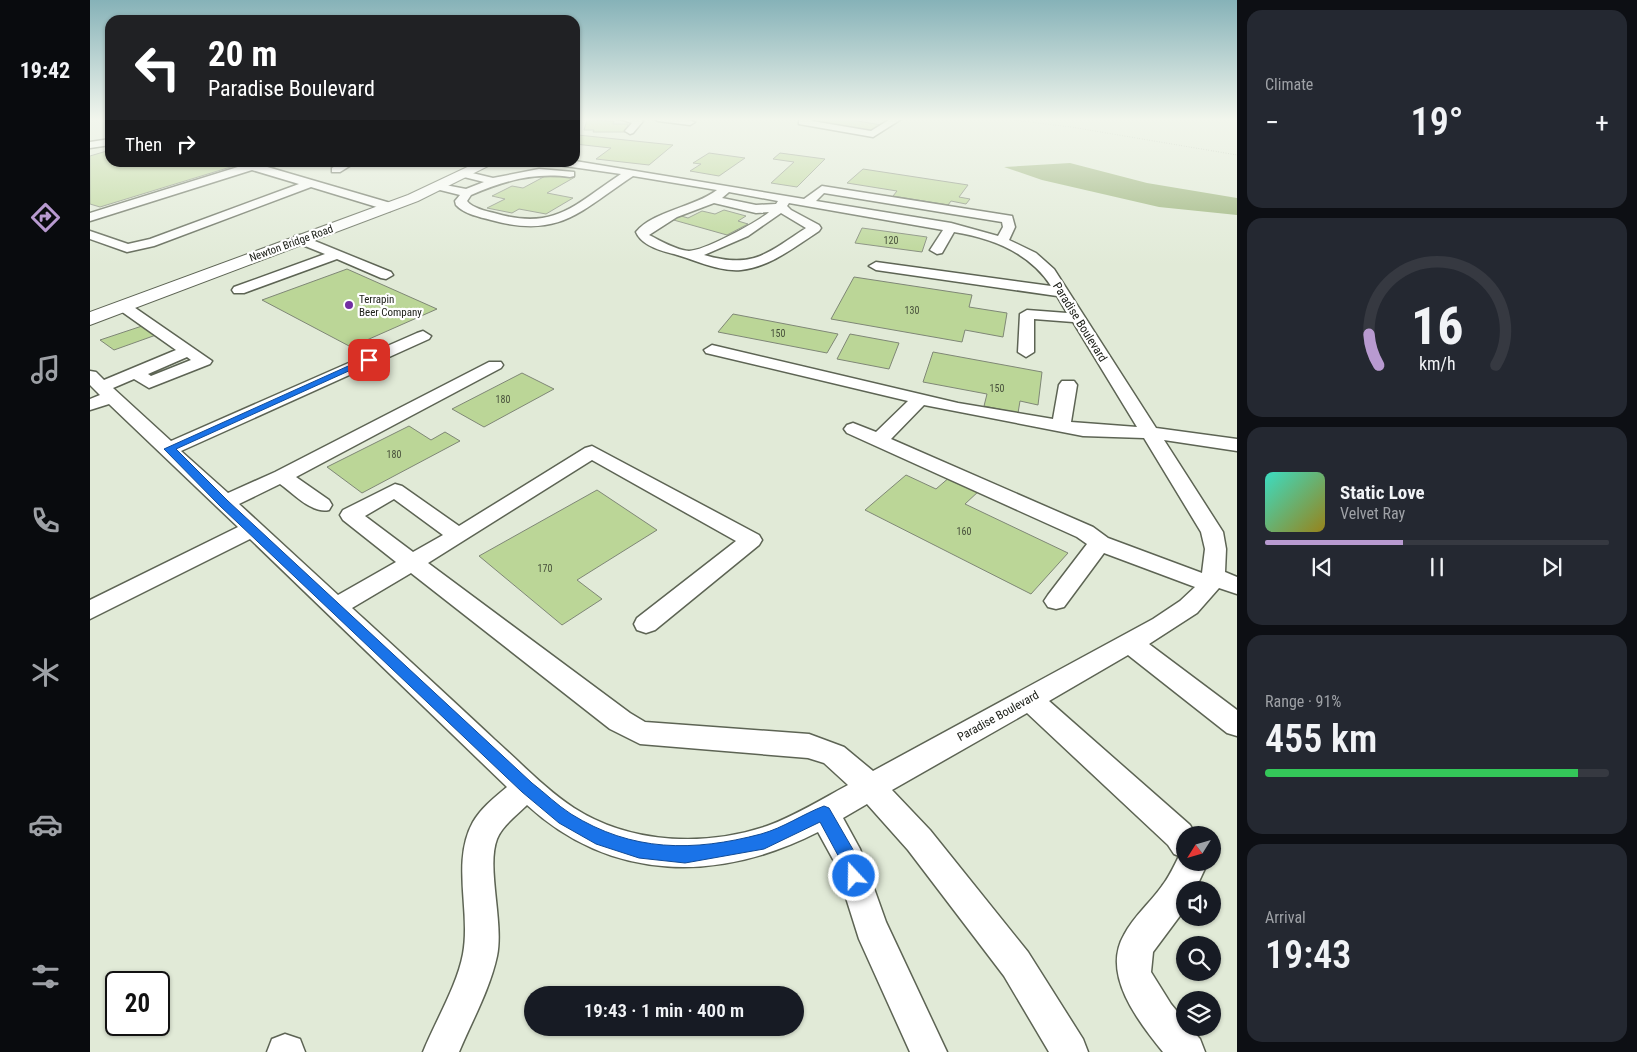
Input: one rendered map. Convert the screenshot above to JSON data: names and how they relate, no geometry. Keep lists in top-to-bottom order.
{
  "streets": {
    "main road": ["Newton Bridge Road"],
    "street": ["Paradise Boulevard"]
  },
  "places": ["Terrapin Beer Company"],
  "house_numbers": [
    "120",
    "130",
    "150",
    "150",
    "180",
    "180",
    "160",
    "170"
  ],
  "north": "bottom left",
  "page": {
    "tabs": "19:42",
    "tile": [
      "Climate",
      ["Range · 91%", "455 km"],
      ["Arrival", "19:43"]
    ],
    "turn": ["20 m", "Paradise Boulevard"],
    "heat": ["−", "19°", "+"],
    "then": "Then",
    "song": ["Static Love", "Velvet Ray"],
    "limit": "20",
    "trip": "19:43 · 1 min · 400 m",
    "gauge": ["16", "km/h"]
  }
}
